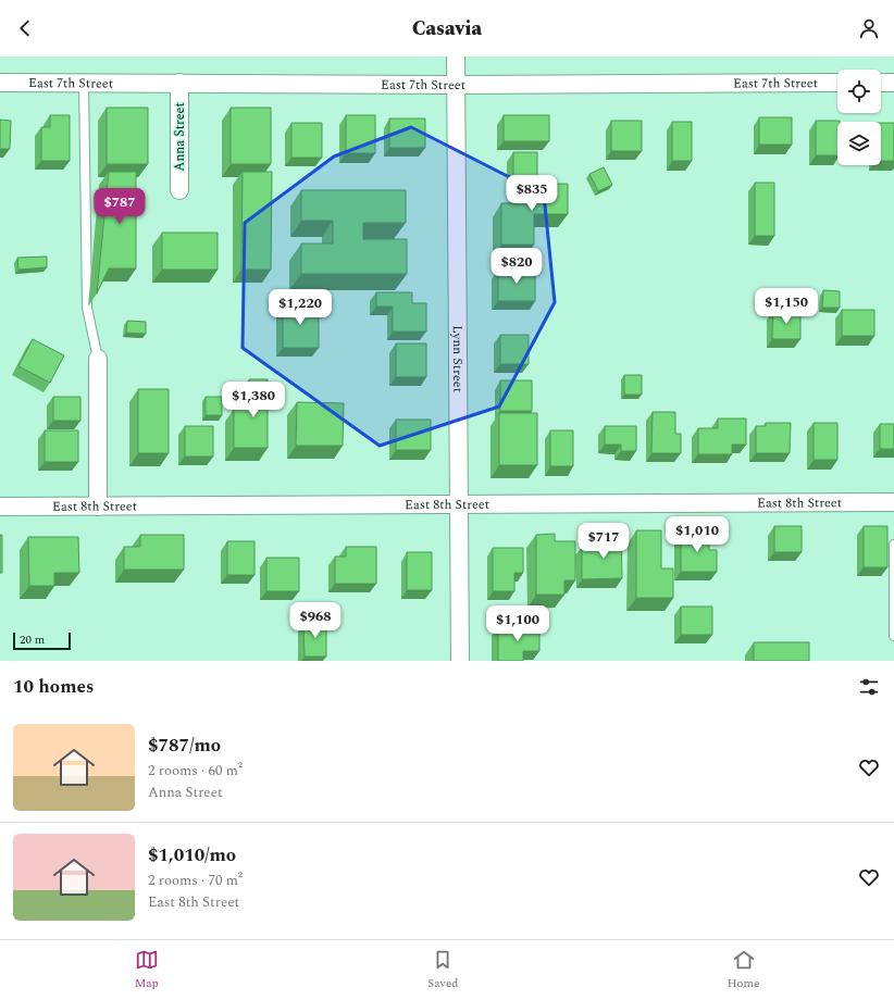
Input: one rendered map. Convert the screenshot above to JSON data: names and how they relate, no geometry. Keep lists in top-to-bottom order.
{
  "streets": {
    "street": [
      "East 7th Street",
      "Anna Street",
      "Lynn Street",
      "East 8th Street"
    ]
  },
  "crossings": [
    ["East 7th Street", "Anna Street"],
    ["East 7th Street", "Lynn Street"],
    ["Lynn Street", "East 8th Street"]
  ],
  "scale_bar": "20 m",
  "page": {
    "header": "Casavia",
    "price": [
      "$835",
      "$787",
      "$820",
      "$1,150",
      "$1,220",
      "$1,380",
      "$1,010",
      "$717",
      "$968",
      "$1,100"
    ],
    "scale": "20 m",
    "heading": "10 homes",
    "list": [
      {
        "name": "$787/mo",
        "note": "2 rooms · 60 m² · Anna Street"
      },
      {
        "name": "$1,010/mo",
        "note": "2 rooms · 70 m² · East 8th Street"
      }
    ],
    "tabs": ["Map", "Saved", "Home"]
  }
}
